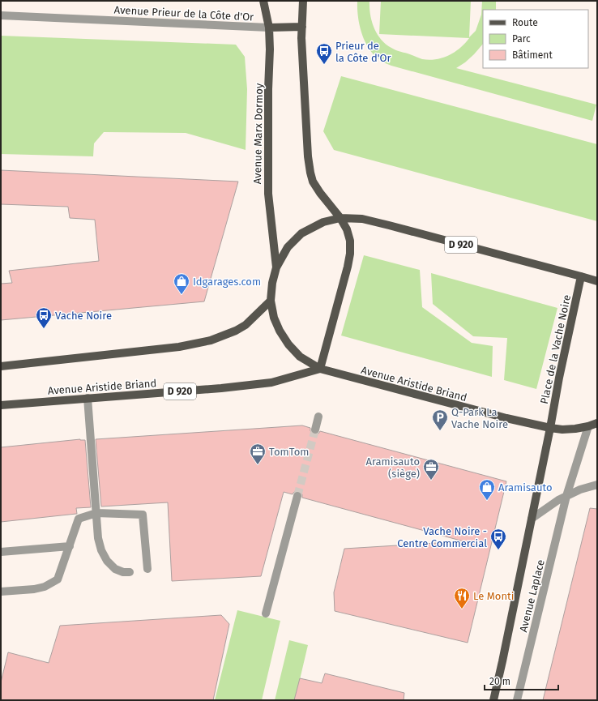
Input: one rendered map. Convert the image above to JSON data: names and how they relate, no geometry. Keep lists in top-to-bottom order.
{
  "streets": {
    "main road": [
      "Avenue Marx Dormoy",
      "D 920",
      "Place de la Vache Noire",
      "Avenue Aristide Briand",
      "Avenue Laplace"
    ],
    "street": ["Avenue Prieur de la Côte d'Or"]
  },
  "crossings": [
    ["Avenue Prieur de la Côte d'Or", "Avenue Marx Dormoy"],
    ["Avenue Marx Dormoy", "Avenue Aristide Briand"],
    ["Place de la Vache Noire", "Avenue Aristide Briand"],
    ["Place de la Vache Noire", "Avenue Laplace"],
    ["Avenue Aristide Briand", "Avenue Laplace"]
  ],
  "places": {
    "bus stop": ["Prieur de la Côte d'Or", "Vache Noire", "Vache Noire - Centre Commercial"],
    "shop": ["Idgarages.com", "Aramisauto"],
    "parking": ["Q-Park La Vache Noire"],
    "office": ["TomTom", "Aramisauto (siège)"],
    "restaurant": ["Le Monti"]
  },
  "legend": ["Route", "Parc", "Bâtiment"],
  "scale_bar": "20 m"
}
